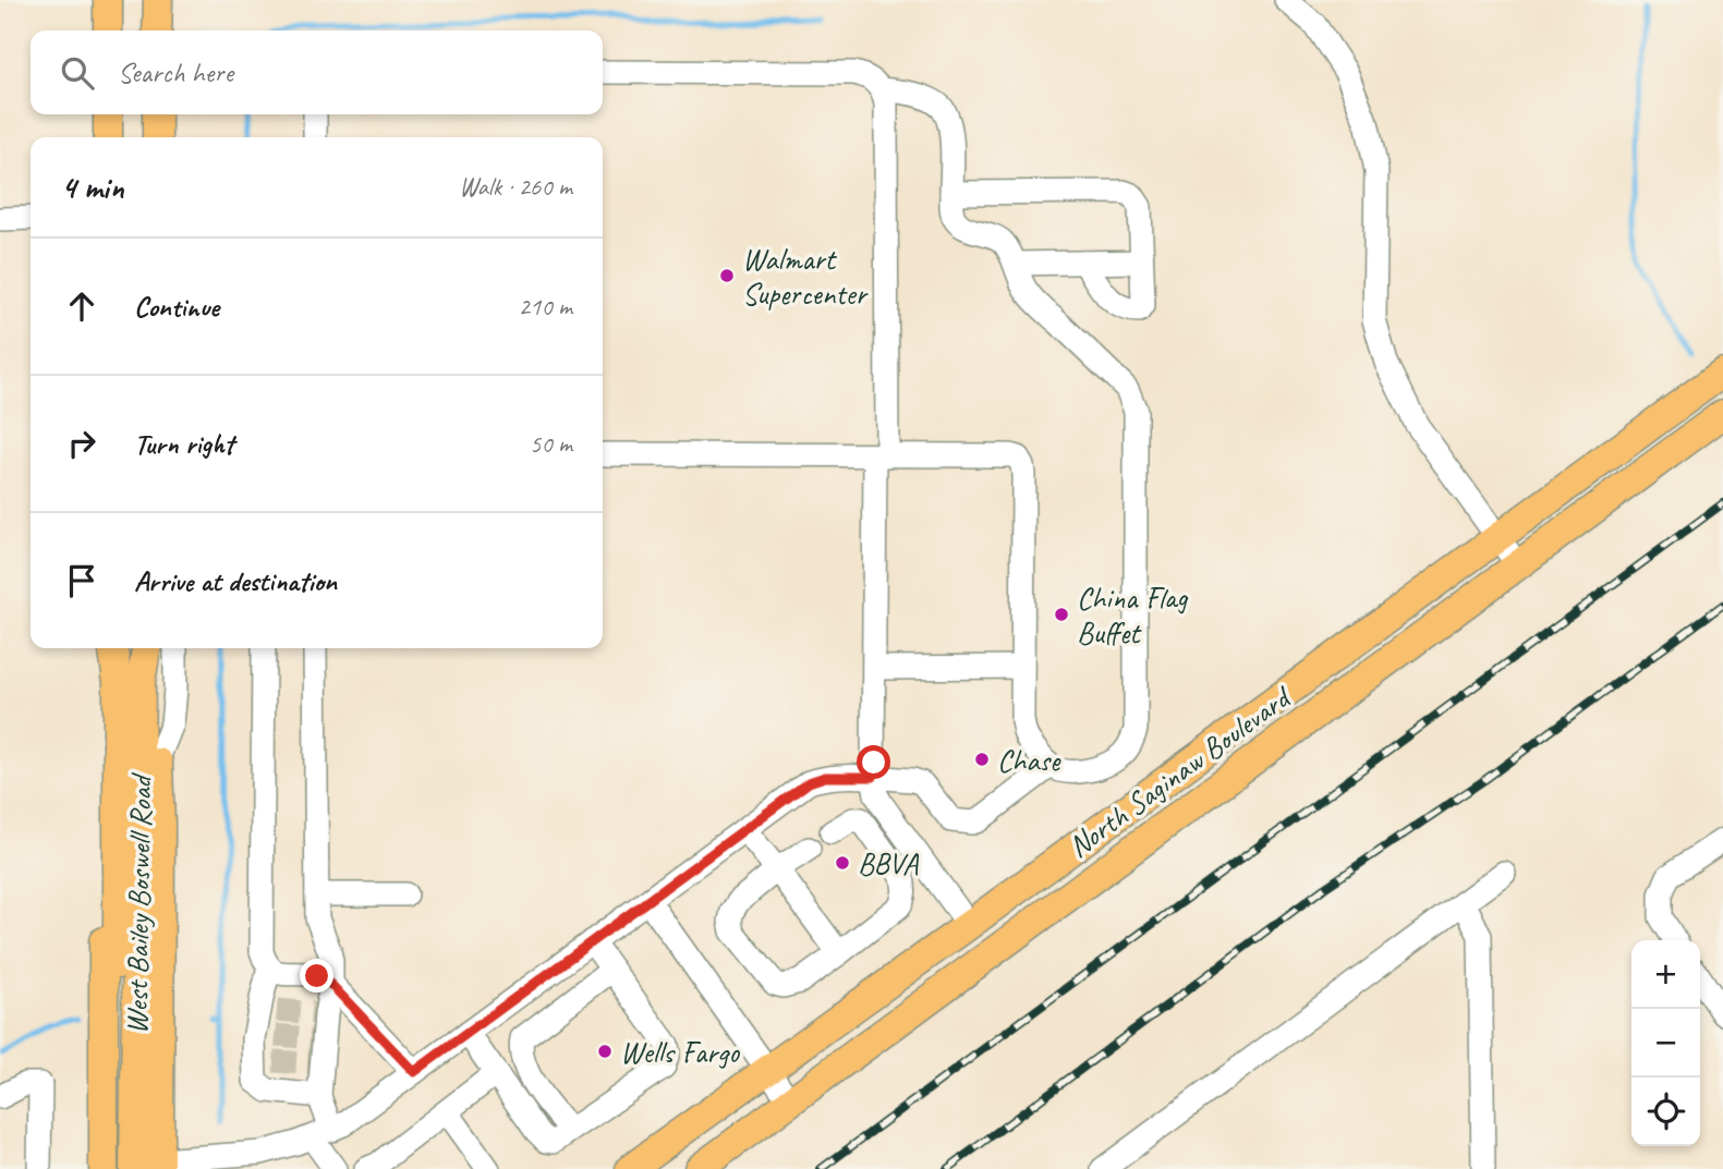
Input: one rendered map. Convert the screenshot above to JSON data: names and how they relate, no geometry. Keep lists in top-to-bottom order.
{
  "streets": {
    "main road": ["North Saginaw Boulevard", "West Bailey Boswell Road"]
  },
  "places": [
    "Walmart Supercenter",
    "China Flag Buffet",
    "Chase",
    "BBVA",
    "Wells Fargo"
  ],
  "page": {
    "search": "Search here",
    "heading": ["4 min", "Walk · 260 m"],
    "list": [
      ["Continue", "210 m"],
      ["Turn right", "50 m"],
      "Arrive at destination"
    ],
    "map_buttons": ["+", "−"]
  }
}
